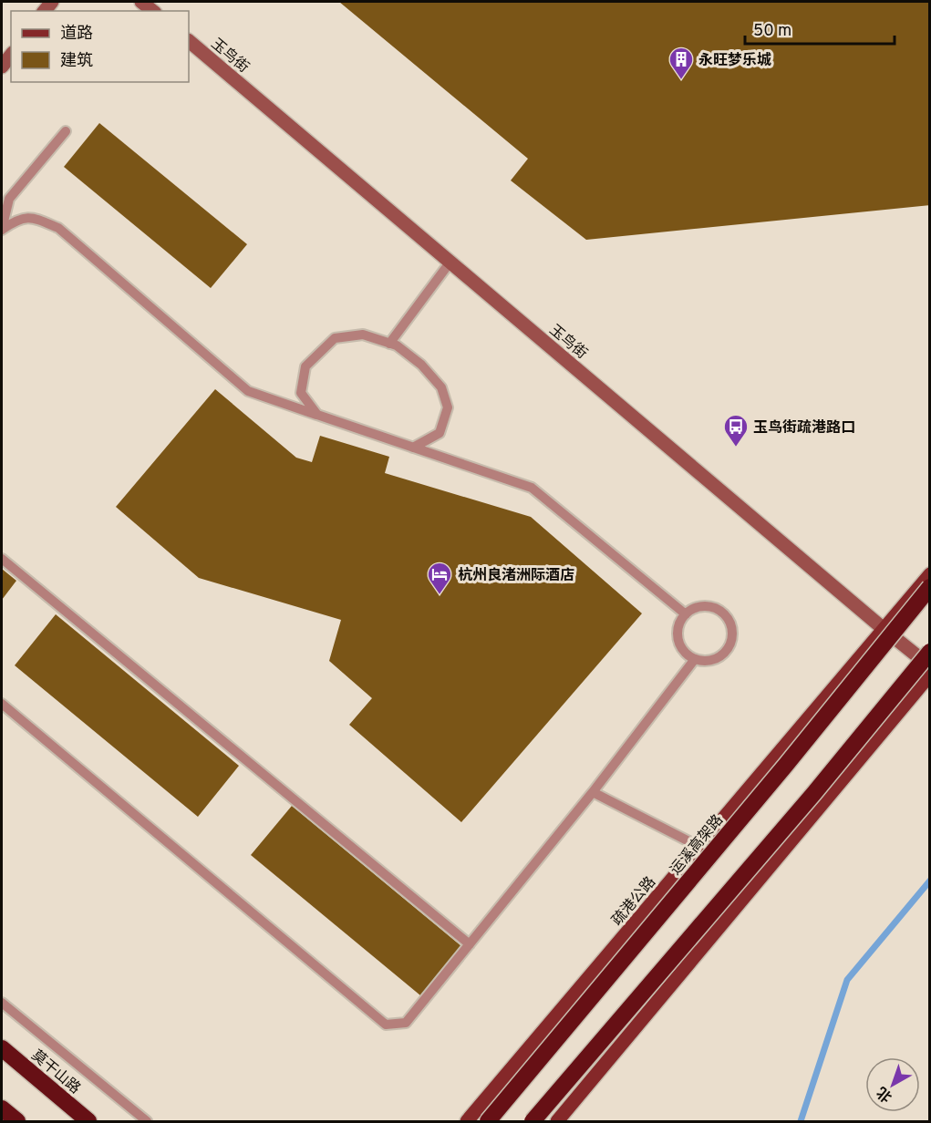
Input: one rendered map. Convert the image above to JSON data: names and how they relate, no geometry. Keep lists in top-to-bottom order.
{
  "streets": {
    "highway": ["运溪高架路", "莫干山路"],
    "main road": ["疏港公路"],
    "street": ["玉鸟街"]
  },
  "crossings": [
    ["玉鸟街", "疏港公路"]
  ],
  "places": {
    "building": ["永旺梦乐城"],
    "bus stop": ["玉鸟街疏港路口"],
    "hotel": ["杭州良渚洲际酒店"]
  },
  "legend": ["道路", "建筑"],
  "scale_bar": "50 m",
  "north": "bottom left"
}
